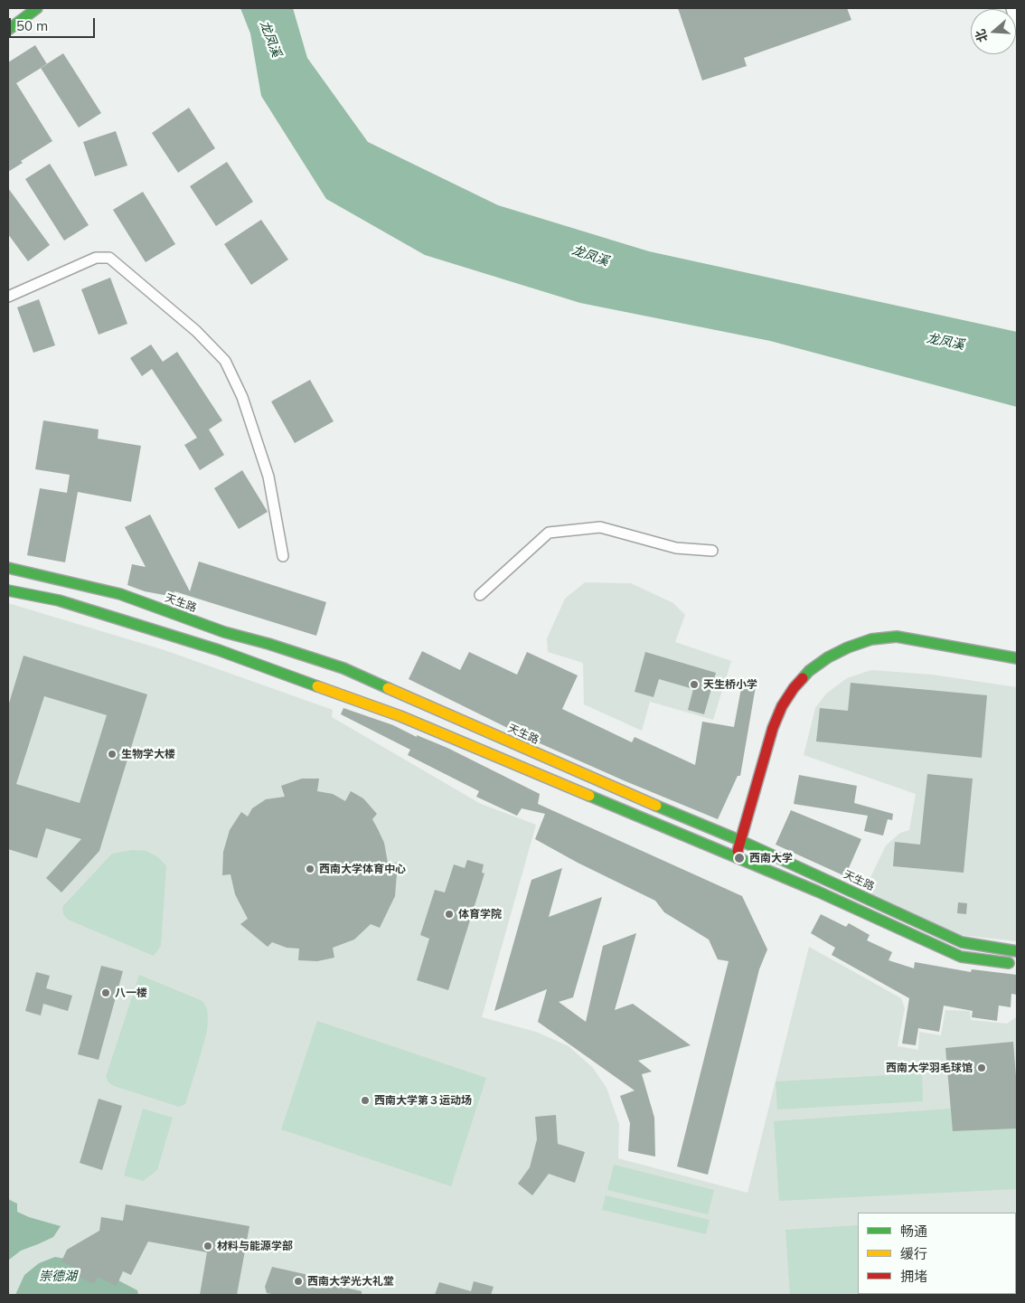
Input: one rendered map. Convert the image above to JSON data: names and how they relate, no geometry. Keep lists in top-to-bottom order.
{
  "streets": {
    "main road": ["天生路"]
  },
  "water": ["龙凤溪", "崇德湖"],
  "places": [
    "天生桥小学",
    "生物学大楼",
    "西南大学",
    "西南大学体育中心",
    "体育学院",
    "八一楼",
    "西南大学羽毛球馆",
    "西南大学第３运动场",
    "材料与能源学部",
    "西南大学光大礼堂"
  ],
  "legend": ["畅通", "缓行", "拥堵"],
  "scale_bar": "50 m",
  "north": "left"
}
